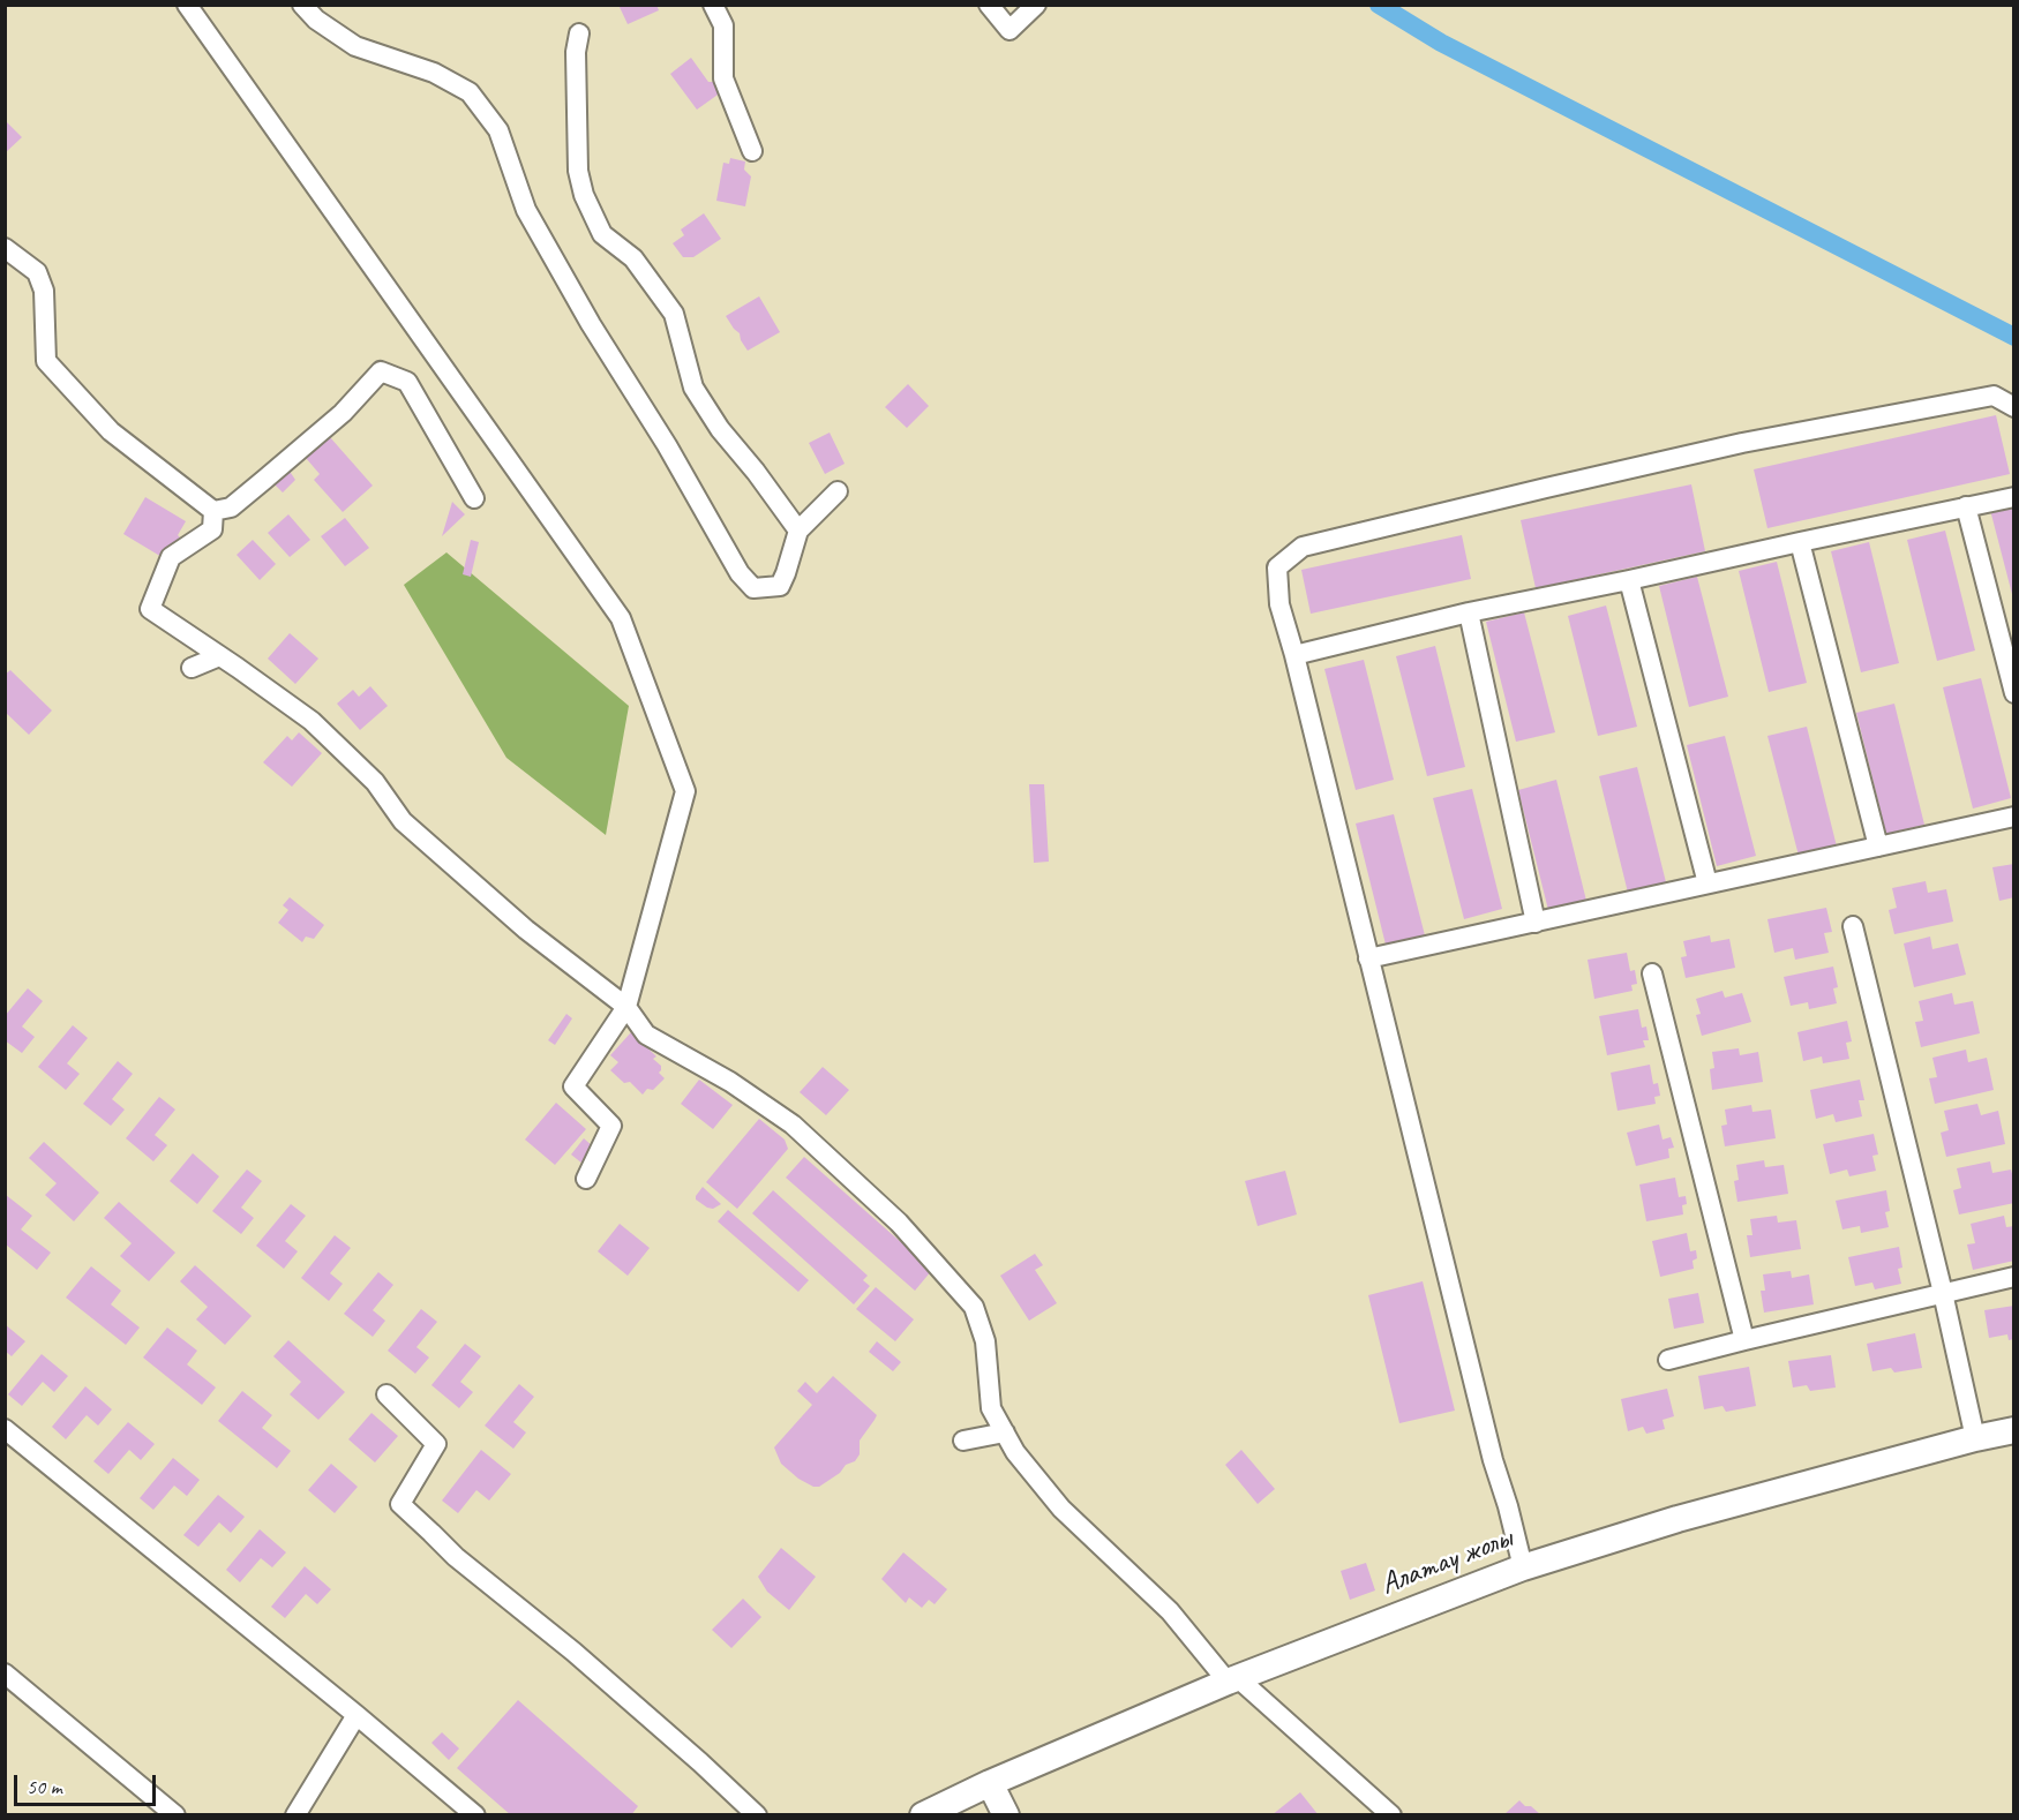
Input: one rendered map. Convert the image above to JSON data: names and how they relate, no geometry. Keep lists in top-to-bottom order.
{
  "streets": {
    "main road": ["Алатау жолы"]
  },
  "scale_bar": "50 m"
}
